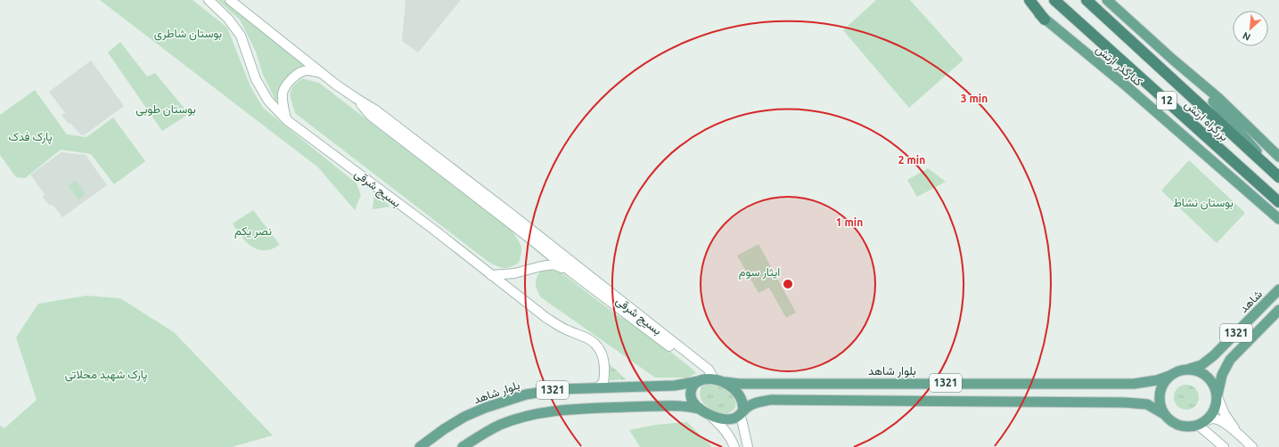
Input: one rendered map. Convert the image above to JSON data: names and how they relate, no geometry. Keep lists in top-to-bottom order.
{
  "streets": {
    "highway": ["12", "بزرگراه ارتش"],
    "main road": [
      "کنارگذر ارتش",
      "بسیج شرقی",
      "شاهد",
      "1321",
      "بلوار شاهد"
    ]
  },
  "crossings": [
    ["بسیج شرقی", "1321"],
    ["بسیج شرقی", "بلوار شاهد"],
    ["شاهد", "1321"],
    ["شاهد", "بلوار شاهد"],
    ["1321", "بلوار شاهد"]
  ],
  "parks": [
    "بوستان شاطری",
    "بوستان طوبی",
    "پارک فدک",
    "بوستان نشاط",
    "نصر یکم",
    "ایثار سوم",
    "پارک شهید محلاتی"
  ],
  "north": "bottom left",
  "rings": ["3 min", "2 min", "1 min"]
}
